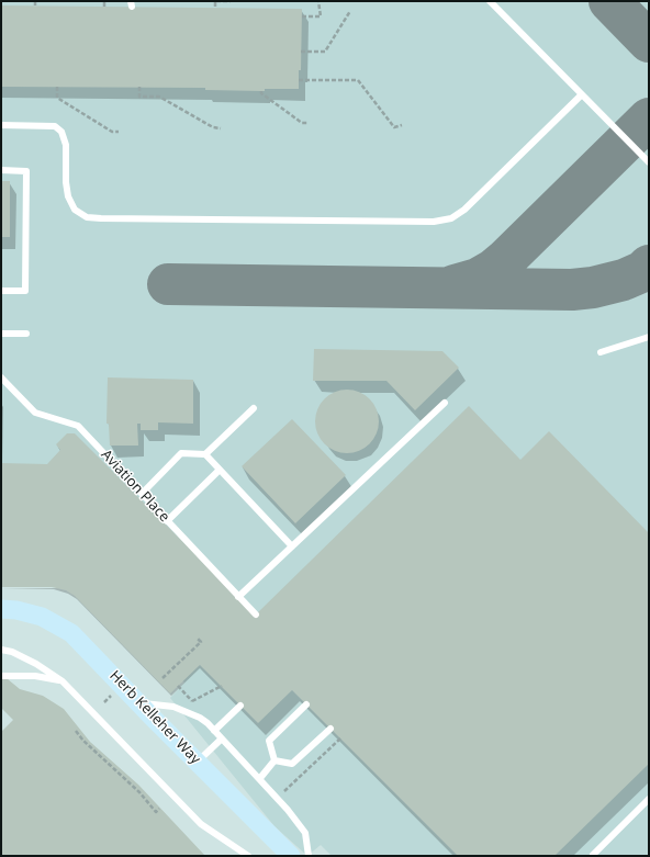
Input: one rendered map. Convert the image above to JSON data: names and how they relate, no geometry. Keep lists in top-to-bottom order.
{
  "streets": {
    "main road": ["Herb Kelleher Way"],
    "lane": ["Aviation Place"]
  }
}
